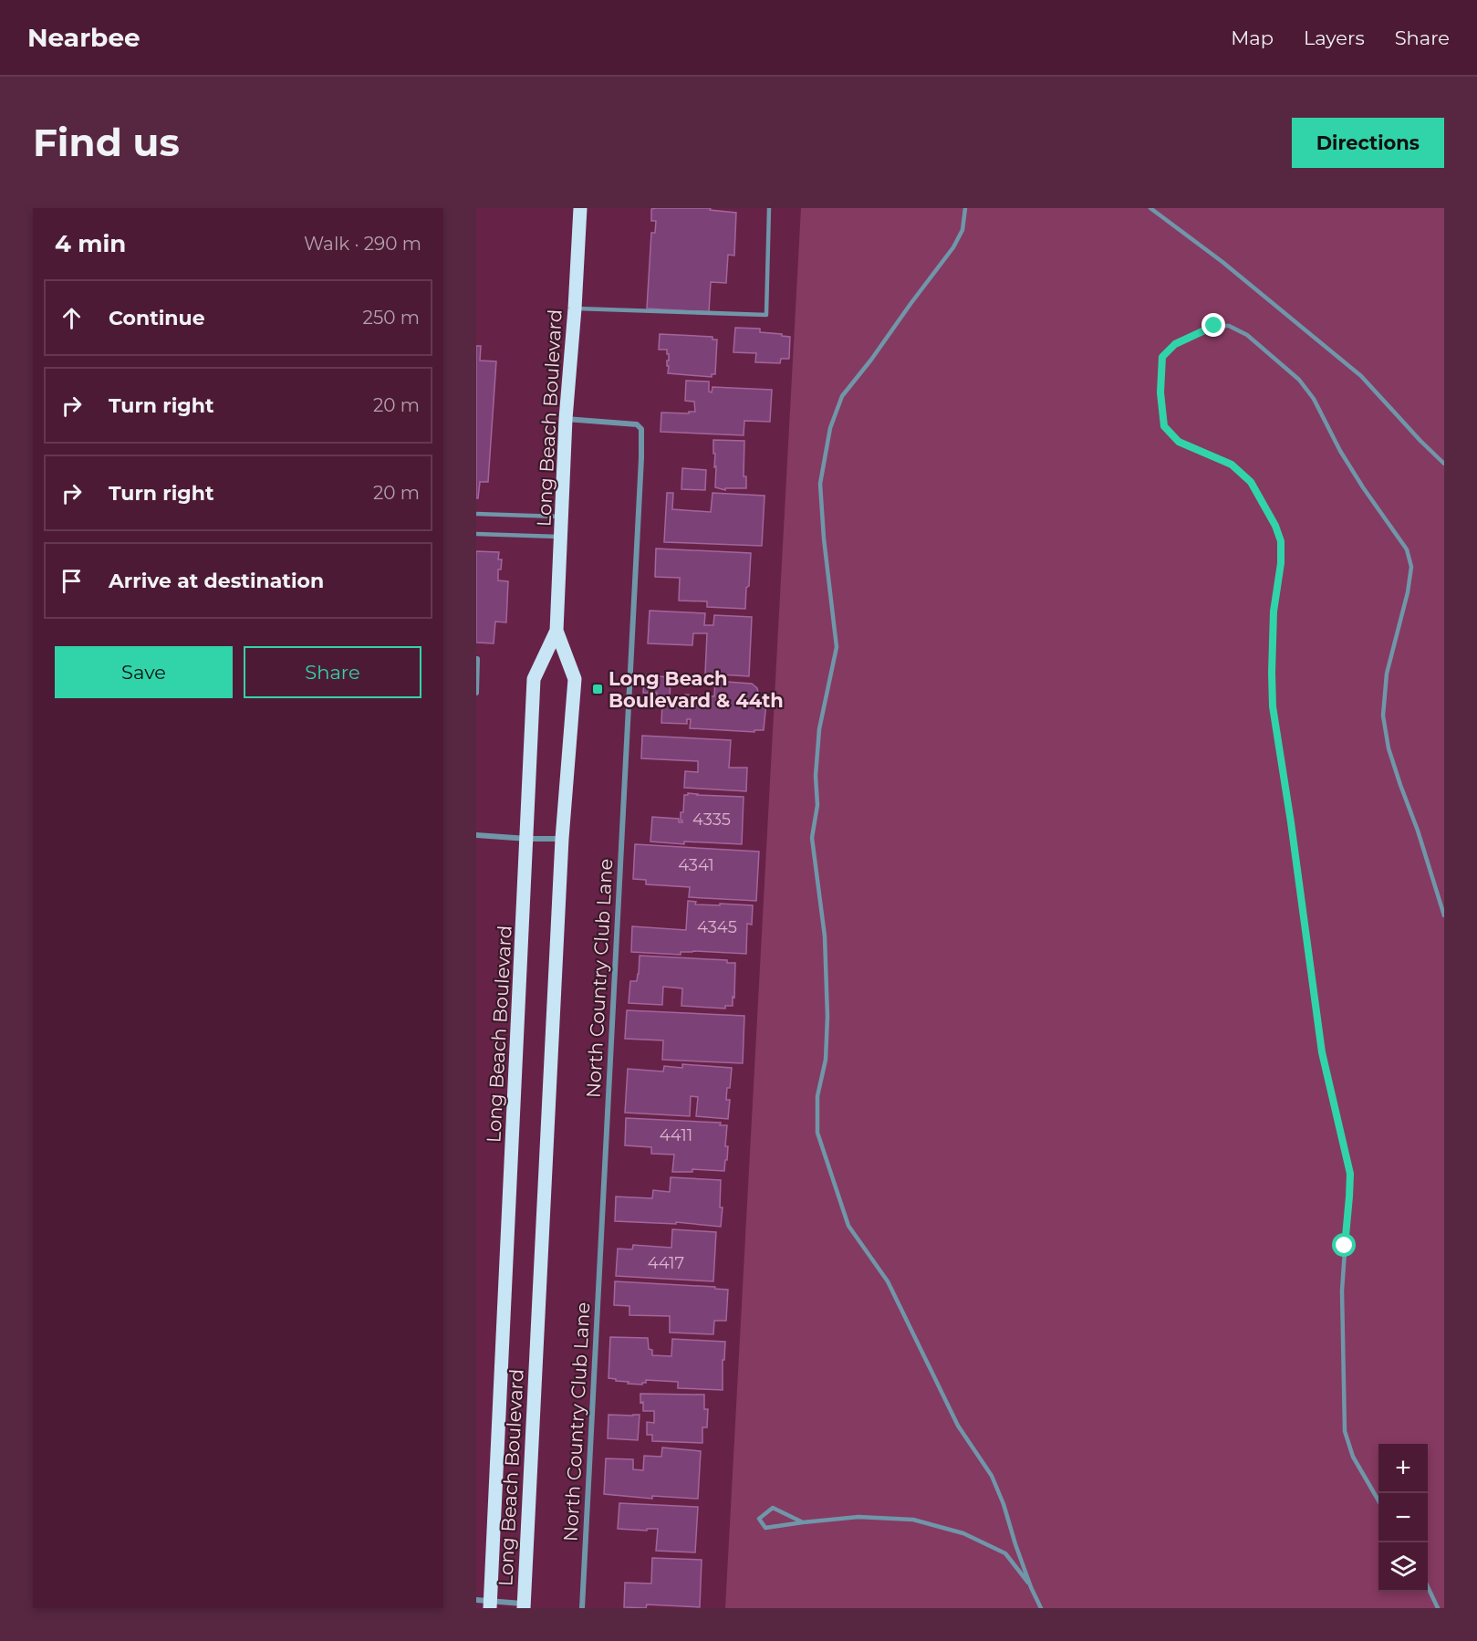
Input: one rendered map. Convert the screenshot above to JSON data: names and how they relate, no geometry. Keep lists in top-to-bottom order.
{
  "streets": {
    "main road": ["Long Beach Boulevard"],
    "street": ["North Country Club Lane"]
  },
  "crossings": [
    ["Long Beach Boulevard", "North Country Club Lane"]
  ],
  "places": {
    "transit": ["Long Beach Boulevard & 44th"]
  },
  "house_numbers": [
    "4335",
    "4341",
    "4345",
    "4411",
    "4417"
  ],
  "page": {
    "header": "Nearbee",
    "nav": ["Map", "Layers", "Share"],
    "buttons": [
      "Directions",
      ["Save", "Share"]
    ],
    "title": "Find us",
    "heading": ["4 min", "Walk · 290 m"],
    "list": [
      ["Continue", "250 m"],
      ["Turn right", "20 m"],
      ["Turn right", "20 m"],
      "Arrive at destination"
    ],
    "map_buttons": ["+", "−"]
  }
}
